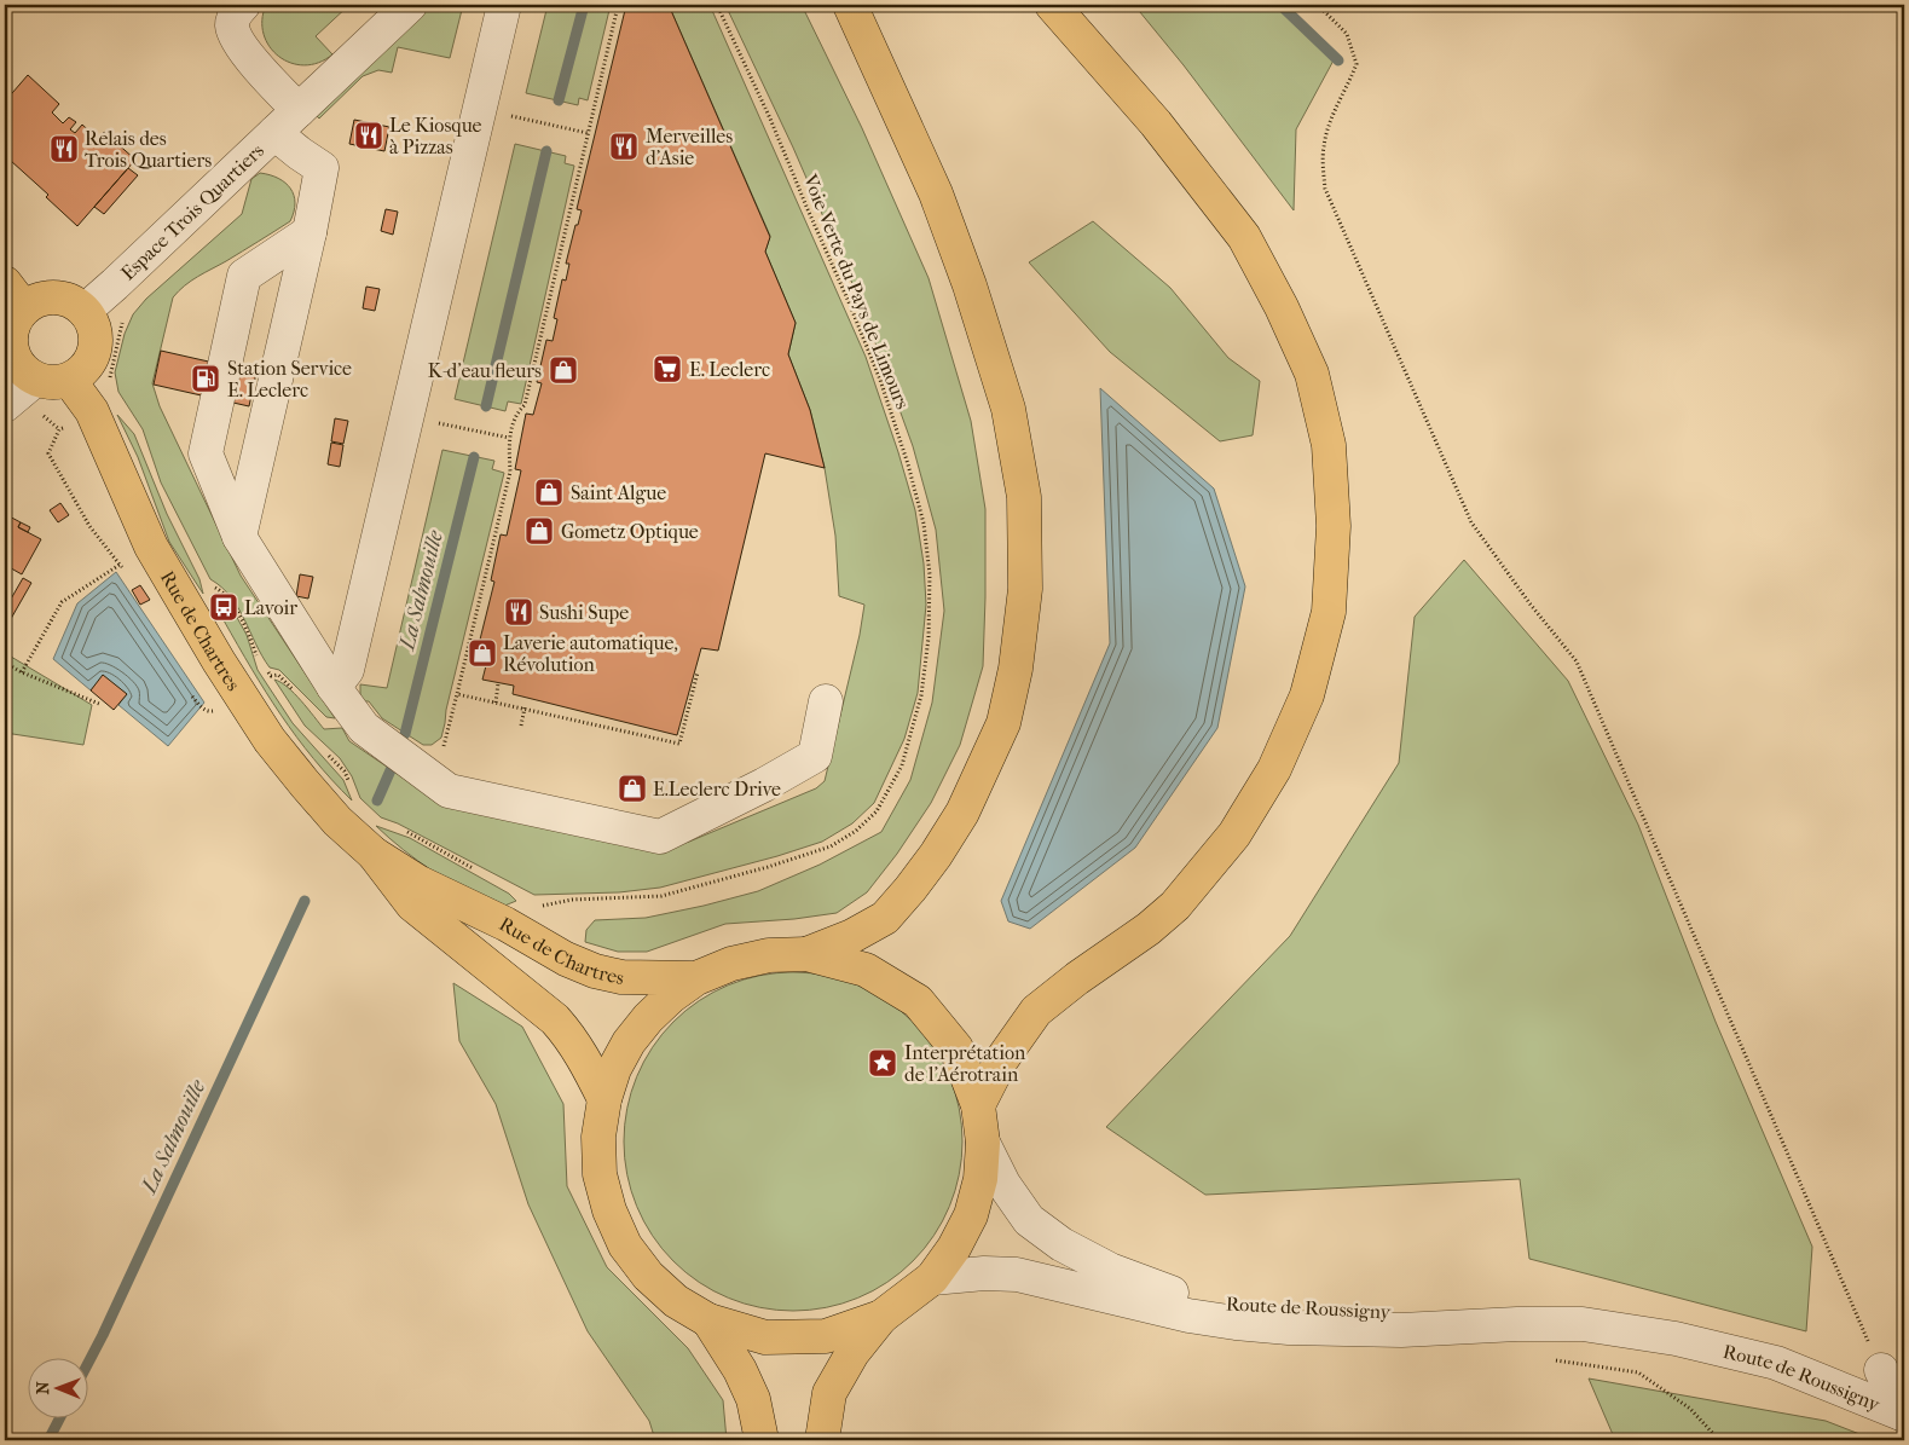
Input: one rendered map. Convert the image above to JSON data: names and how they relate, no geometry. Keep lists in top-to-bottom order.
{
  "streets": {
    "main road": ["Rue de Chartres"],
    "street": ["Espace Trois Quartiers", "Route de Roussigny"],
    "path": ["Voie Verte du Pays de Limours"]
  },
  "crossings": [
    ["Espace Trois Quartiers", "Rue de Chartres"],
    ["Voie Verte du Pays de Limours", "Rue de Chartres"]
  ],
  "water": ["La Salmouille"],
  "places": {
    "restaurant": [
      "Le Kiosque à Pizzas",
      "Merveilles d'Asie",
      "Relais des Trois Quartiers",
      "Sushi Supe"
    ],
    "supermarket": ["E. Leclerc"],
    "shop": [
      "K-d'eau fleurs",
      "Saint Algue",
      "Gometz Optique",
      "Laverie automatique, Révolution",
      "E.Leclerc Drive"
    ],
    "fuel station": ["Station Service E. Leclerc"],
    "bus stop": ["Lavoir"],
    "place": ["Interprétation de l'Aérotrain"]
  },
  "north": "left"
}
